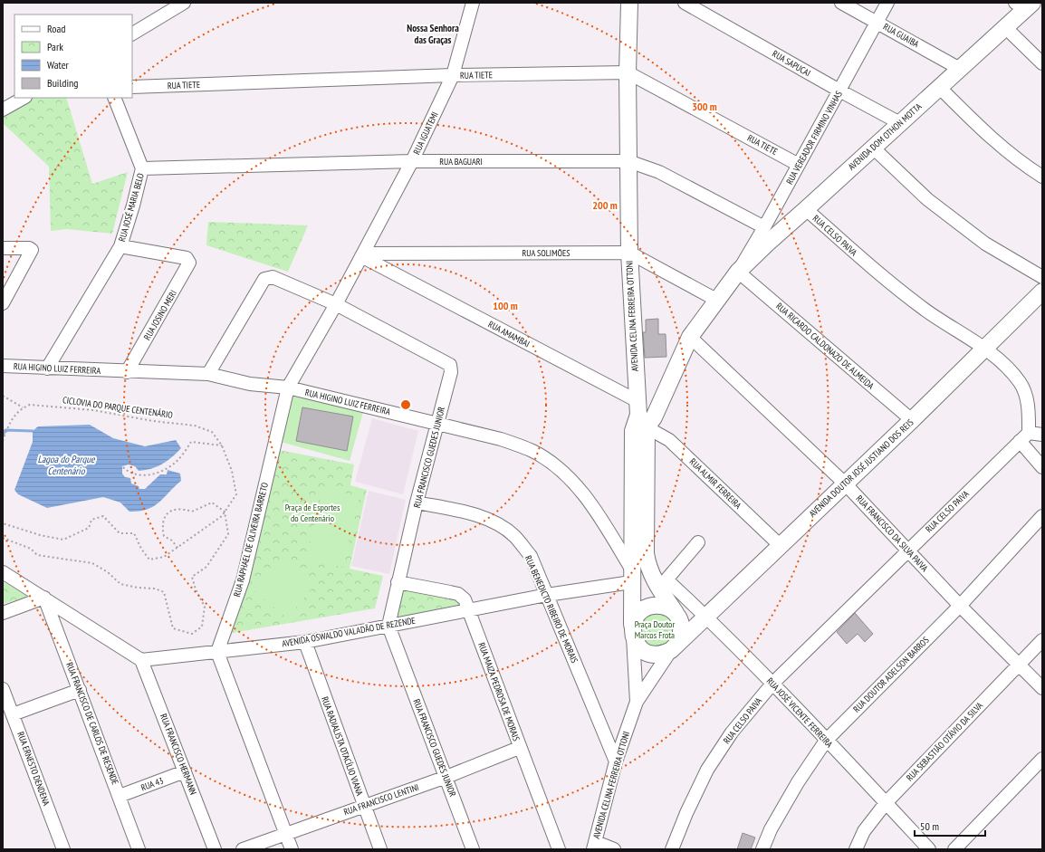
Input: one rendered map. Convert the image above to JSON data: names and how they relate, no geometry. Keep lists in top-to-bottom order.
{
  "streets": {
    "main road": ["AVENIDA DOM OTHON MOTTA", "AVENIDA CELINA FERREIRA OTTONI", "AVENIDA DOUTOR JOSÉ JUSTIANO DOS REIS"],
    "street": [
      "RUA GUAIBA",
      "RUA SAPUCAI",
      "RUA TIETE",
      "RUA IGUATEMI",
      "RUA VEREADOR FIRMINO VINHAS",
      "RUA BAGUARI",
      "RUA JOSÉ MARIA BELO",
      "RUA CELSO PAIVA",
      "RUA SOLIMÕES",
      "RUA JOSINO MERI",
      "RUA AMAMBAI",
      "RUA RICARDO CALDONAZO DE ALMEIDA",
      "RUA HIGINO LUIZ FERREIRA",
      "RUA FRANCISCO GUEDES JUNIOR",
      "RUA ALMIR FERREIRA",
      "RUA FRANCISCO DA SILVA PAIVA",
      "RUA RAPHAEL DE OLIVEIRA BARRETO",
      "RUA BENEDICTO RIBEIRO DE MORAIS",
      "AVENIDA OSWALDO VALADÃO DE REZENDE",
      "RUA DOUTOR ADELSON BARROS",
      "RUA MAIZA PEDROSA DE MORAIS",
      "RUA JOSÉ VICENTE FERREIRA",
      "RUA FRANCISCO DE CARLOS DE RESENDE",
      "RUA SEBASTIÃO OTÁVIO DA SILVA",
      "RUA RADIALISTA OTACÍLIO VIANA",
      "RUA FRANCISCO HERMANN",
      "RUA ERNESTO DENDENA",
      "RUA 43",
      "RUA FRANCISCO LENTINI"
    ],
    "path": ["CICLOVIA DO PARQUE CENTENÁRIO"]
  },
  "crossings": [
    ["RUA GUAIBA", "AVENIDA DOM OTHON MOTTA"],
    ["RUA GUAIBA", "RUA VEREADOR FIRMINO VINHAS"],
    ["RUA SAPUCAI", "AVENIDA DOM OTHON MOTTA"],
    ["RUA SAPUCAI", "RUA VEREADOR FIRMINO VINHAS"],
    ["RUA TIETE", "RUA IGUATEMI"],
    ["RUA TIETE", "RUA VEREADOR FIRMINO VINHAS"],
    ["RUA TIETE", "AVENIDA CELINA FERREIRA OTTONI"],
    ["RUA IGUATEMI", "RUA BAGUARI"],
    ["RUA IGUATEMI", "RUA SOLIMÕES"],
    ["RUA IGUATEMI", "RUA AMAMBAI"],
    ["RUA IGUATEMI", "RUA RAPHAEL DE OLIVEIRA BARRETO"],
    ["AVENIDA DOM OTHON MOTTA", "RUA VEREADOR FIRMINO VINHAS"],
    ["AVENIDA DOM OTHON MOTTA", "RUA CELSO PAIVA"],
    ["AVENIDA DOM OTHON MOTTA", "RUA SOLIMÕES"],
    ["AVENIDA DOM OTHON MOTTA", "AVENIDA CELINA FERREIRA OTTONI"],
    ["AVENIDA DOM OTHON MOTTA", "RUA AMAMBAI"],
    ["AVENIDA DOM OTHON MOTTA", "RUA RICARDO CALDONAZO DE ALMEIDA"],
    ["AVENIDA DOM OTHON MOTTA", "RUA ALMIR FERREIRA"],
    ["AVENIDA DOM OTHON MOTTA", "RUA FRANCISCO DA SILVA PAIVA"],
    ["RUA VEREADOR FIRMINO VINHAS", "RUA BAGUARI"],
    ["RUA VEREADOR FIRMINO VINHAS", "RUA RICARDO CALDONAZO DE ALMEIDA"],
    ["RUA BAGUARI", "RUA JOSÉ MARIA BELO"],
    ["RUA BAGUARI", "AVENIDA CELINA FERREIRA OTTONI"],
    ["RUA JOSÉ MARIA BELO", "RUA JOSINO MERI"],
    ["RUA JOSÉ MARIA BELO", "RUA HIGINO LUIZ FERREIRA"],
    ["RUA CELSO PAIVA", "AVENIDA DOUTOR JOSÉ JUSTIANO DOS REIS"],
    ["RUA CELSO PAIVA", "RUA FRANCISCO DA SILVA PAIVA"],
    ["RUA CELSO PAIVA", "RUA JOSÉ VICENTE FERREIRA"],
    ["RUA SOLIMÕES", "AVENIDA CELINA FERREIRA OTTONI"],
    ["RUA SOLIMÕES", "RUA AMAMBAI"],
    ["RUA SOLIMÕES", "RUA RAPHAEL DE OLIVEIRA BARRETO"],
    ["RUA JOSINO MERI", "RUA HIGINO LUIZ FERREIRA"],
    ["AVENIDA CELINA FERREIRA OTTONI", "RUA AMAMBAI"],
    ["AVENIDA CELINA FERREIRA OTTONI", "RUA HIGINO LUIZ FERREIRA"],
    ["AVENIDA CELINA FERREIRA OTTONI", "AVENIDA DOUTOR JOSÉ JUSTIANO DOS REIS"],
    ["AVENIDA CELINA FERREIRA OTTONI", "RUA ALMIR FERREIRA"],
    ["AVENIDA CELINA FERREIRA OTTONI", "RUA BENEDICTO RIBEIRO DE MORAIS"],
    ["AVENIDA CELINA FERREIRA OTTONI", "AVENIDA OSWALDO VALADÃO DE REZENDE"],
    ["RUA AMAMBAI", "RUA ALMIR FERREIRA"],
    ["RUA AMAMBAI", "RUA RAPHAEL DE OLIVEIRA BARRETO"],
    ["RUA RICARDO CALDONAZO DE ALMEIDA", "AVENIDA DOUTOR JOSÉ JUSTIANO DOS REIS"],
    ["RUA HIGINO LUIZ FERREIRA", "RUA FRANCISCO GUEDES JUNIOR"],
    ["RUA HIGINO LUIZ FERREIRA", "RUA RAPHAEL DE OLIVEIRA BARRETO"],
    ["RUA HIGINO LUIZ FERREIRA", "AVENIDA OSWALDO VALADÃO DE REZENDE"],
    ["RUA FRANCISCO GUEDES JUNIOR", "RUA RAPHAEL DE OLIVEIRA BARRETO"],
    ["RUA FRANCISCO GUEDES JUNIOR", "RUA BENEDICTO RIBEIRO DE MORAIS"],
    ["RUA FRANCISCO GUEDES JUNIOR", "AVENIDA OSWALDO VALADÃO DE REZENDE"],
    ["RUA FRANCISCO GUEDES JUNIOR", "RUA MAIZA PEDROSA DE MORAIS"],
    ["RUA FRANCISCO GUEDES JUNIOR", "RUA FRANCISCO LENTINI"],
    ["AVENIDA DOUTOR JOSÉ JUSTIANO DOS REIS", "RUA ALMIR FERREIRA"],
    ["AVENIDA DOUTOR JOSÉ JUSTIANO DOS REIS", "RUA FRANCISCO DA SILVA PAIVA"],
    ["AVENIDA DOUTOR JOSÉ JUSTIANO DOS REIS", "RUA JOSÉ VICENTE FERREIRA"],
    ["RUA FRANCISCO DA SILVA PAIVA", "RUA DOUTOR ADELSON BARROS"],
    ["RUA FRANCISCO DA SILVA PAIVA", "RUA SEBASTIÃO OTÁVIO DA SILVA"],
    ["RUA RAPHAEL DE OLIVEIRA BARRETO", "AVENIDA OSWALDO VALADÃO DE REZENDE"],
    ["RUA BENEDICTO RIBEIRO DE MORAIS", "AVENIDA OSWALDO VALADÃO DE REZENDE"],
    ["AVENIDA OSWALDO VALADÃO DE REZENDE", "RUA MAIZA PEDROSA DE MORAIS"],
    ["AVENIDA OSWALDO VALADÃO DE REZENDE", "RUA RADIALISTA OTACÍLIO VIANA"],
    ["AVENIDA OSWALDO VALADÃO DE REZENDE", "RUA FRANCISCO HERMANN"],
    ["RUA DOUTOR ADELSON BARROS", "RUA JOSÉ VICENTE FERREIRA"],
    ["RUA MAIZA PEDROSA DE MORAIS", "RUA FRANCISCO LENTINI"],
    ["RUA JOSÉ VICENTE FERREIRA", "RUA SEBASTIÃO OTÁVIO DA SILVA"],
    ["RUA FRANCISCO DE CARLOS DE RESENDE", "RUA 43"],
    ["RUA RADIALISTA OTACÍLIO VIANA", "RUA FRANCISCO LENTINI"],
    ["RUA FRANCISCO HERMANN", "RUA 43"]
  ],
  "districts": ["Nossa Senhora das Graças"],
  "water": ["Lagoa do Parque Centenário"],
  "parks": ["Praça de Esportes do Centenário", "Praça Doutor Marcos Frota"],
  "legend": [
    "Road",
    "Park",
    "Water",
    "Building"
  ],
  "scale_bar": "50 m",
  "rings": ["300 m", "200 m", "100 m"]
}
